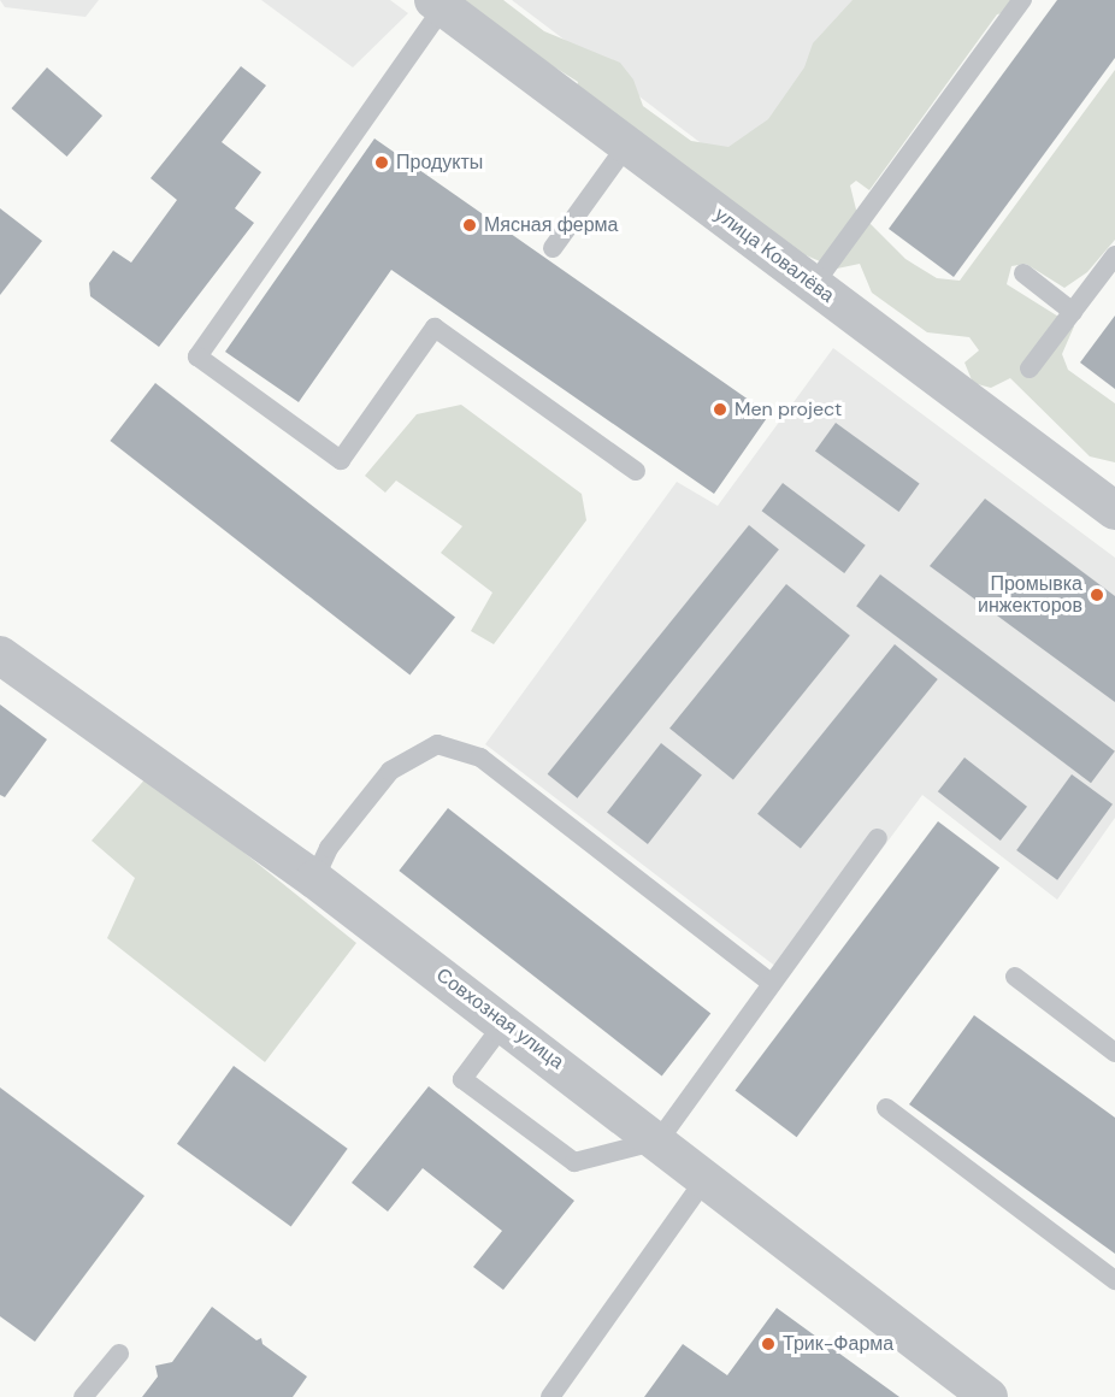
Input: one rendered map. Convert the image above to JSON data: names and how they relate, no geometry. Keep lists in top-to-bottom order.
{
  "streets": {
    "street": ["улица Ковалёва", "Совхозная улица"]
  },
  "places": [
    "Продукты",
    "Мясная ферма",
    "Men project",
    "Промывка инжекторов",
    "Трик-Фарма"
  ]
}
